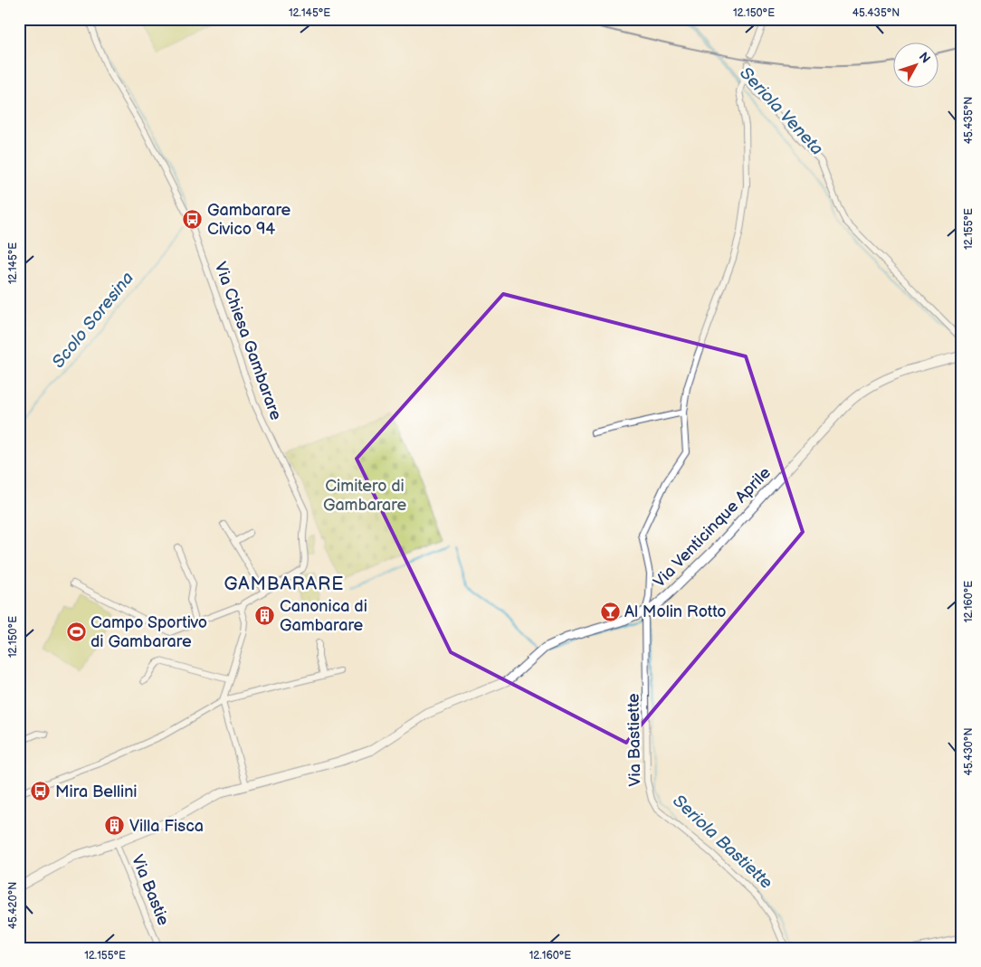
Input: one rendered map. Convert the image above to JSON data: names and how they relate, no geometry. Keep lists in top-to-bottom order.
{
  "streets": {
    "street": [
      "Via Chiesa Gambarare",
      "Via Venticinque Aprile",
      "Via Bastiette",
      "Via Bastie"
    ]
  },
  "crossings": [
    ["Via Venticinque Aprile", "Via Bastiette"],
    ["Via Venticinque Aprile", "Via Bastie"]
  ],
  "districts": ["GAMBARARE"],
  "water": ["Seriola Veneta", "Scolo Soresina", "Seriola Bastiette"],
  "parks": ["Cimitero di Gambarare"],
  "places": {
    "bus stop": ["Gambarare Civico 94", "Mira Bellini"],
    "bar": ["Al Molin Rotto"],
    "building": ["Canonica di Gambarare", "Villa Fisca"],
    "sports": ["Campo Sportivo di Gambarare"]
  },
  "north": "top right",
  "coordinates": [
    "12.145°E",
    "12.150°E",
    "45.435°N",
    "12.155°E",
    "12.160°E",
    "45.430°N",
    "45.420°N"
  ]
}
